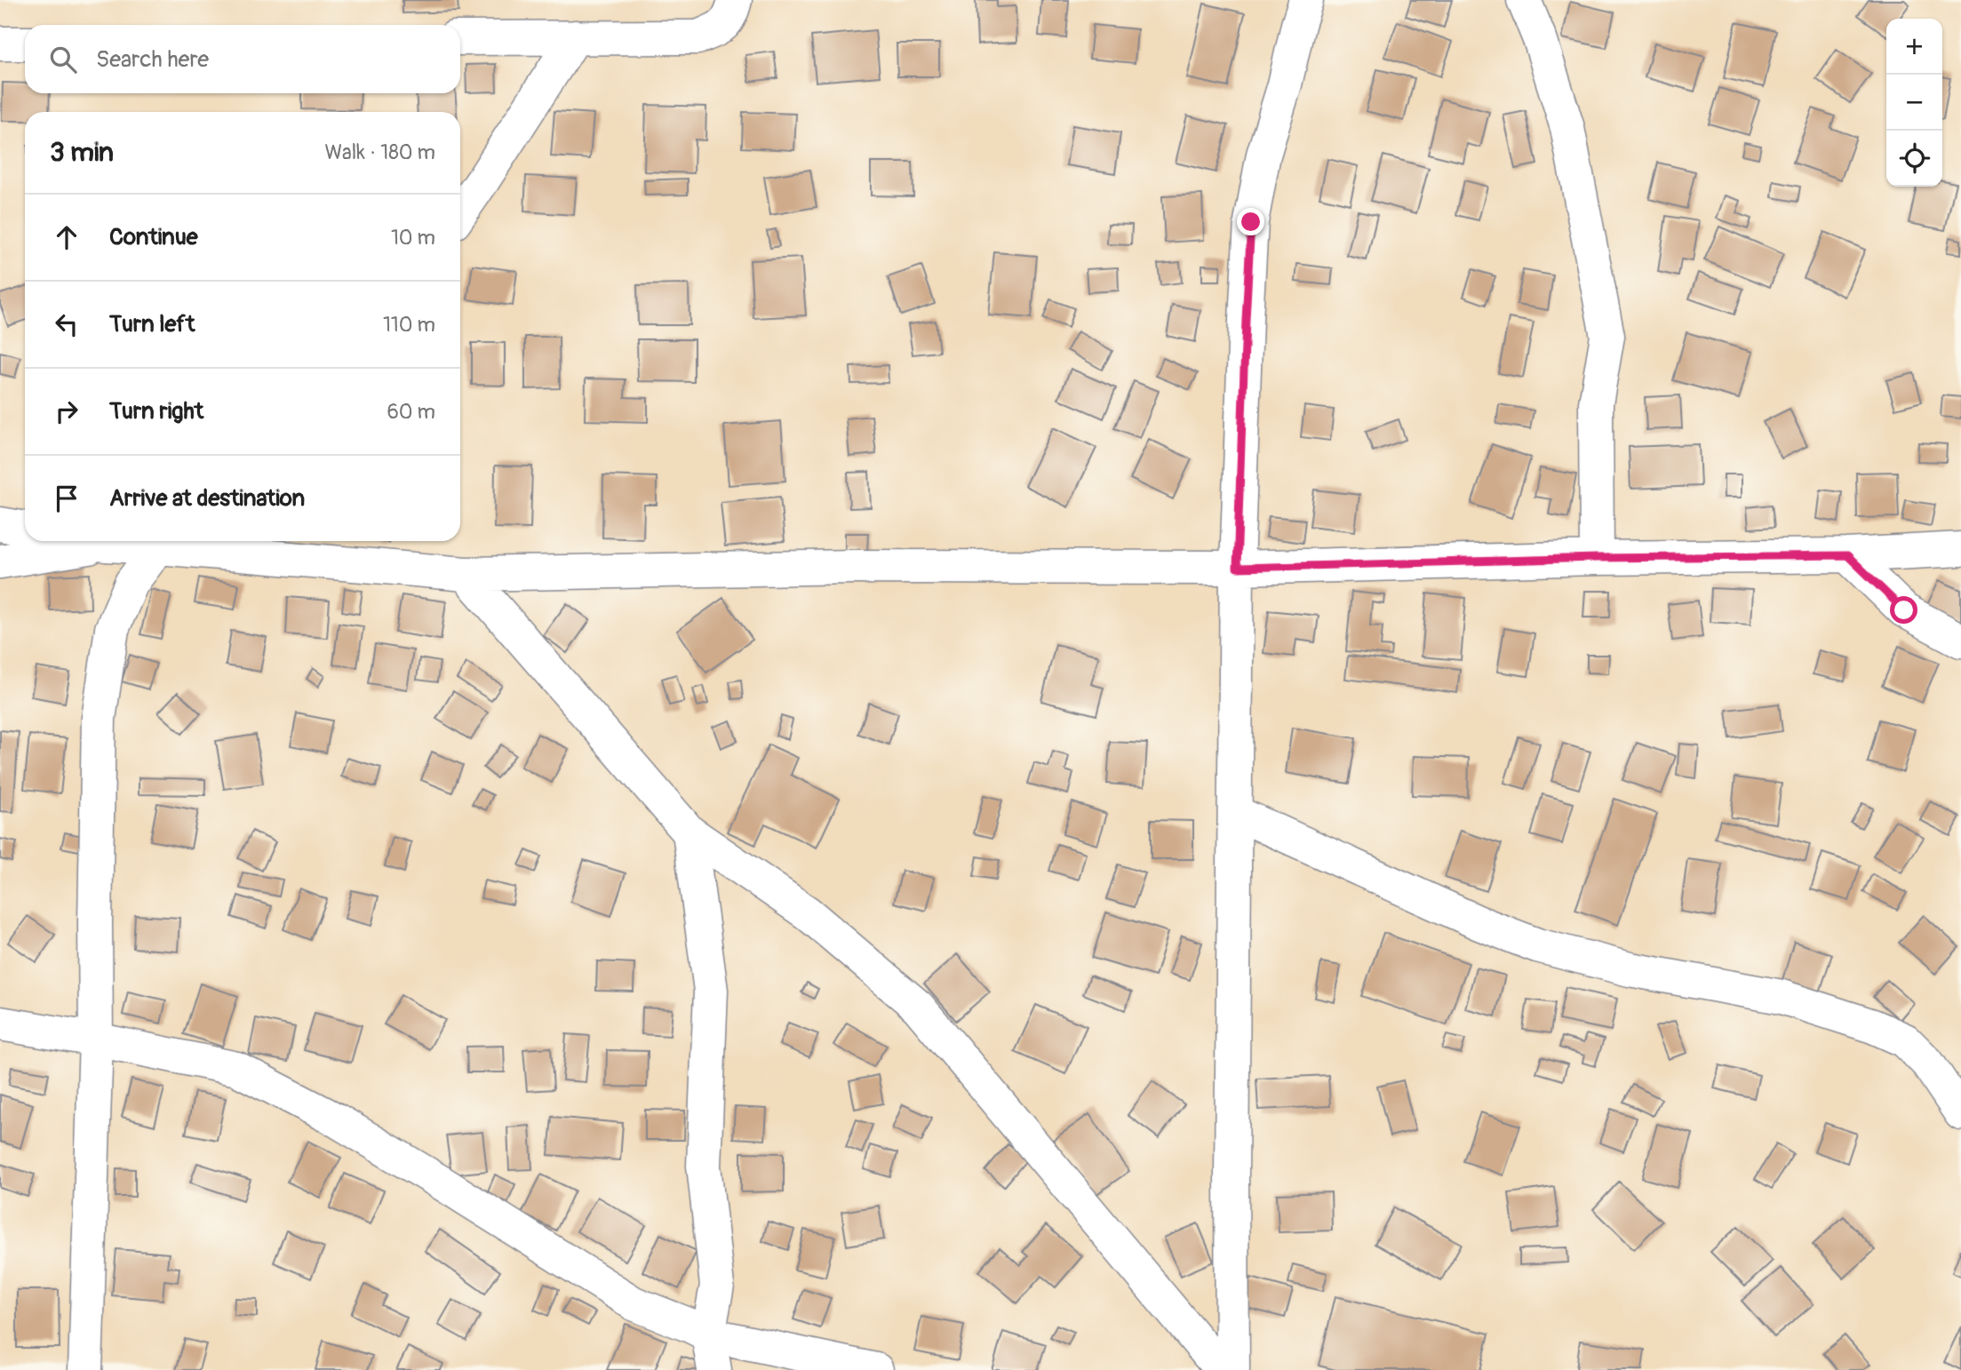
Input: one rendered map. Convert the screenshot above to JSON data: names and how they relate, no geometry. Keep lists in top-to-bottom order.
{
  "page": {
    "map_buttons": ["+", "−"],
    "search": "Search here",
    "heading": ["3 min", "Walk · 180 m"],
    "list": [
      ["Continue", "10 m"],
      ["Turn left", "110 m"],
      ["Turn right", "60 m"],
      "Arrive at destination"
    ]
  }
}
